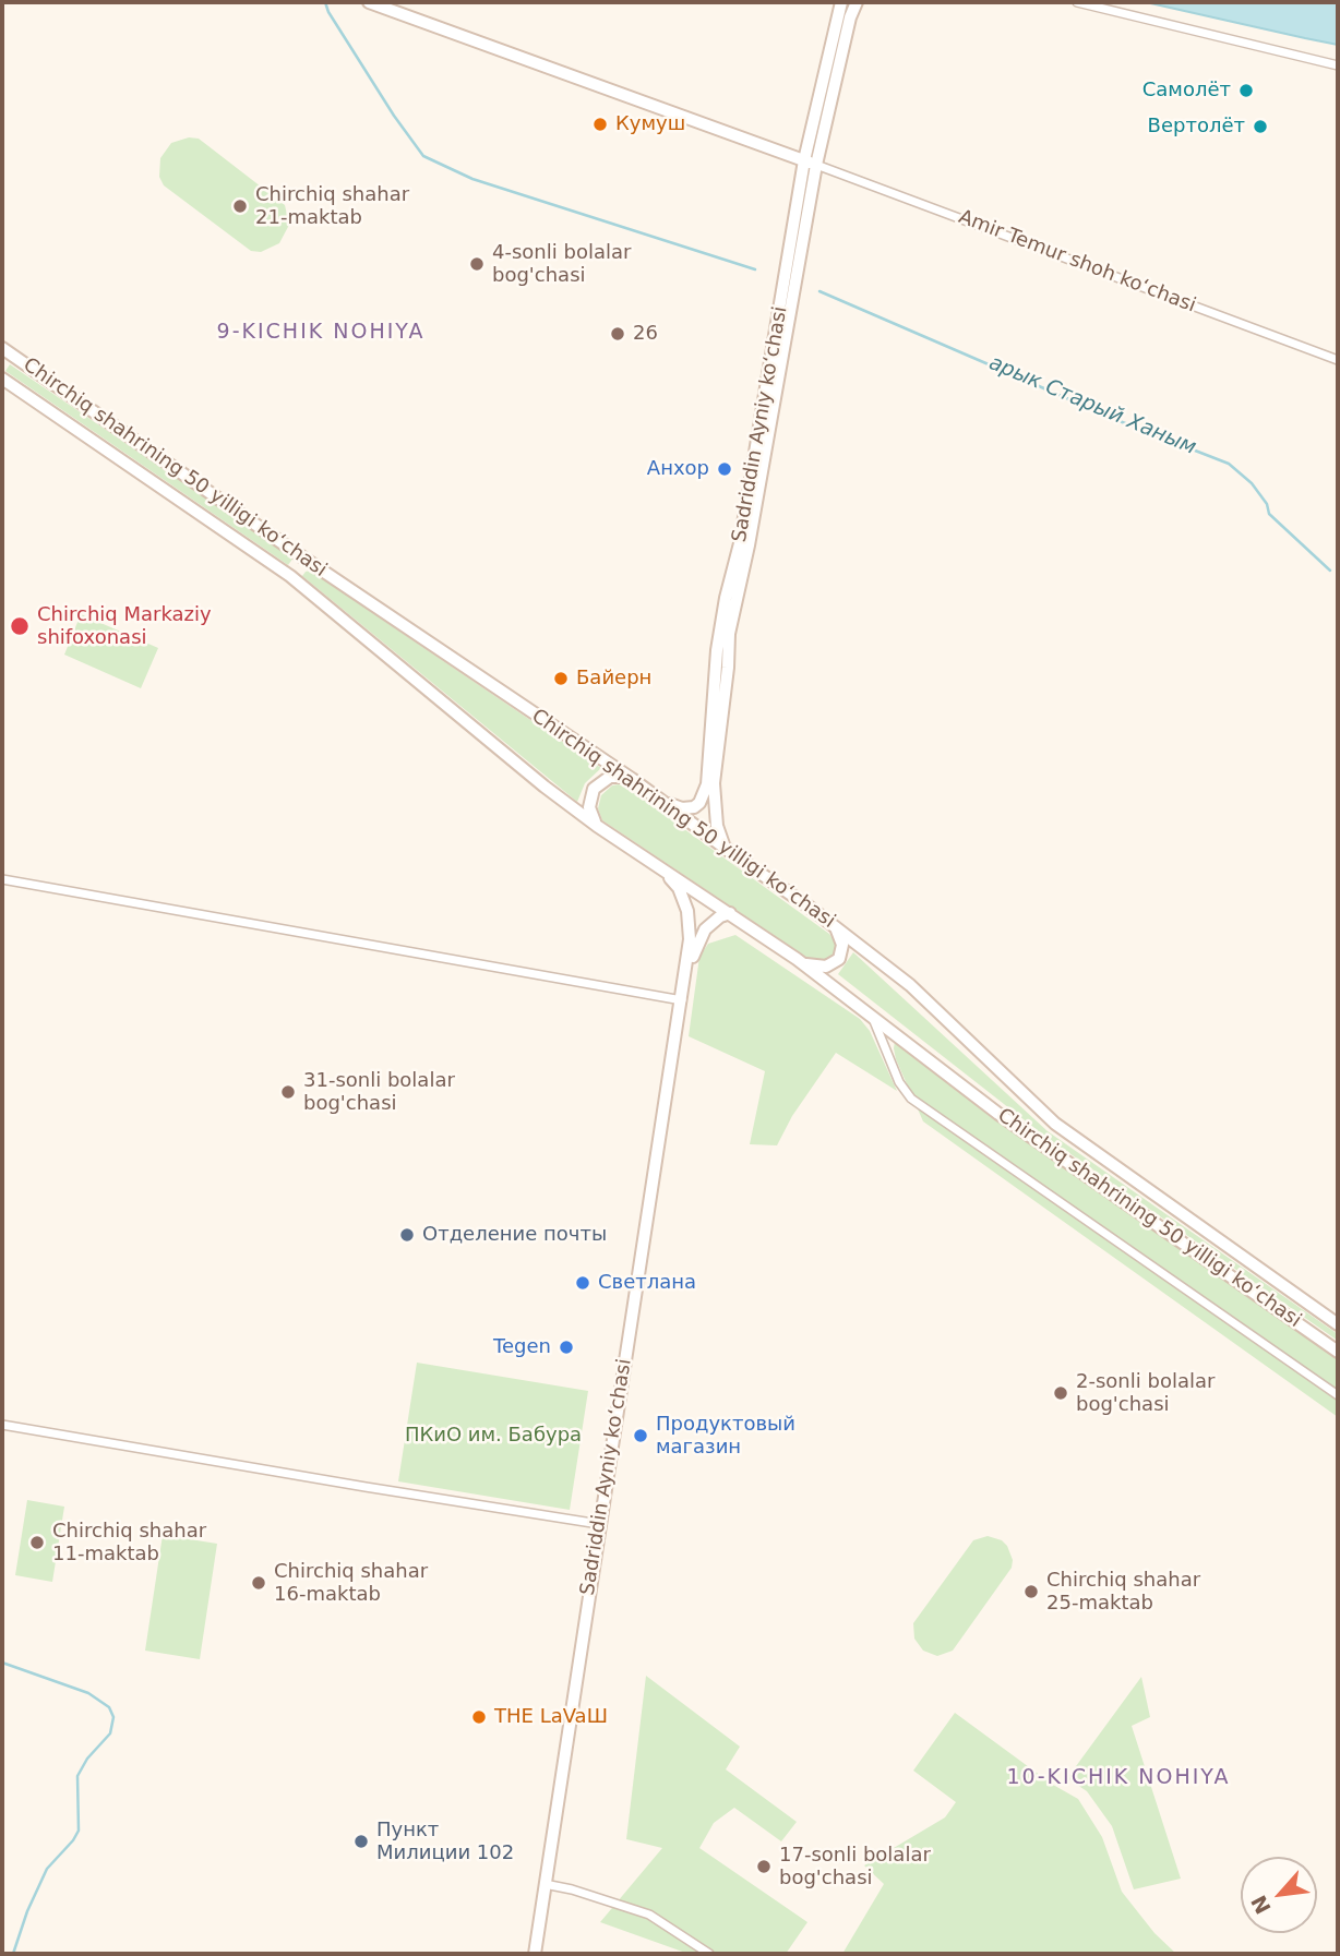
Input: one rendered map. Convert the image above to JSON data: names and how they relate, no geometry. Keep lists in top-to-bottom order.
{
  "streets": {
    "main road": ["Amir Temur shoh ko‘chasi", "Sadriddin Ayniy ko‘chasi", "Chirchiq shahrining 50 yilligi koʻchasi"]
  },
  "crossings": [
    ["Amir Temur shoh ko‘chasi", "Sadriddin Ayniy ko‘chasi"],
    ["Sadriddin Ayniy ko‘chasi", "Chirchiq shahrining 50 yilligi koʻchasi"]
  ],
  "districts": ["9-KICHIK NOHIYA", "10-KICHIK NOHIYA"],
  "water": ["арык Старый Ханым"],
  "parks": ["ПКиО им. Бабура"],
  "places": [
    "Самолёт",
    "Кумуш",
    "Вертолёт",
    "Chirchiq shahar 21-maktab",
    "4-sonli bolalar bog'chasi",
    "26",
    "Анхор",
    "Chirchiq Markaziy shifoxonasi",
    "Байерн",
    "31-sonli bolalar bog'chasi",
    "Отделение почты",
    "Светлана",
    "Tegen",
    "2-sonli bolalar bog'chasi",
    "Продуктовый магазин",
    "Chirchiq shahar 11-maktab",
    "Chirchiq shahar 16-maktab",
    "Chirchiq shahar 25-maktab",
    "THE LaVaШ",
    "Пункт Милиции 102",
    "17-sonli bolalar bog'chasi"
  ],
  "north": "bottom left"
}
